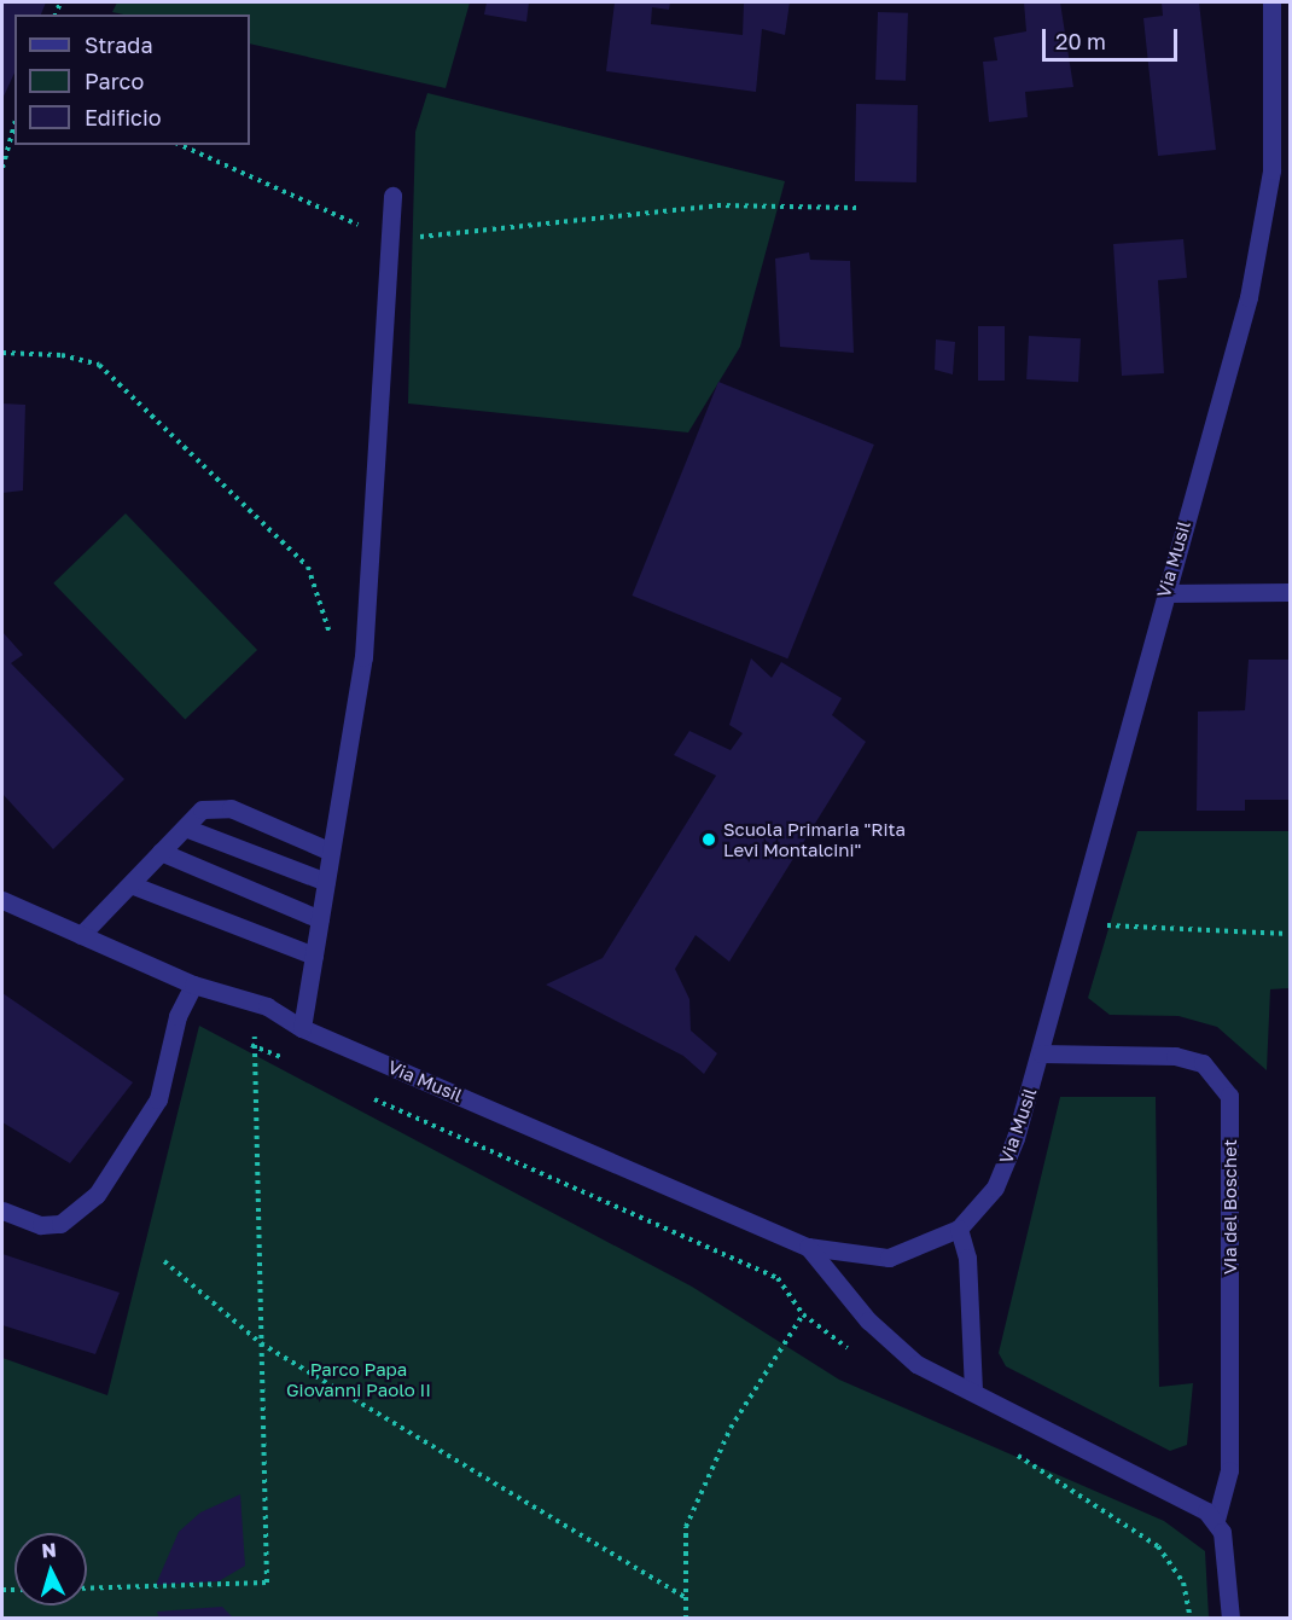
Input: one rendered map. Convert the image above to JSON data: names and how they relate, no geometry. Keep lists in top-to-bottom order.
{
  "streets": {
    "street": ["Via Musil", "Via del Boschet"]
  },
  "crossings": [
    ["Via Musil", "Via del Boschet"]
  ],
  "parks": ["Parco Papa Giovanni Paolo II"],
  "places": ["Scuola Primaria \"Rita Levi Montalcini\""],
  "legend": ["Strada", "Parco", "Edificio"],
  "scale_bar": "20 m",
  "north": "top"
}
